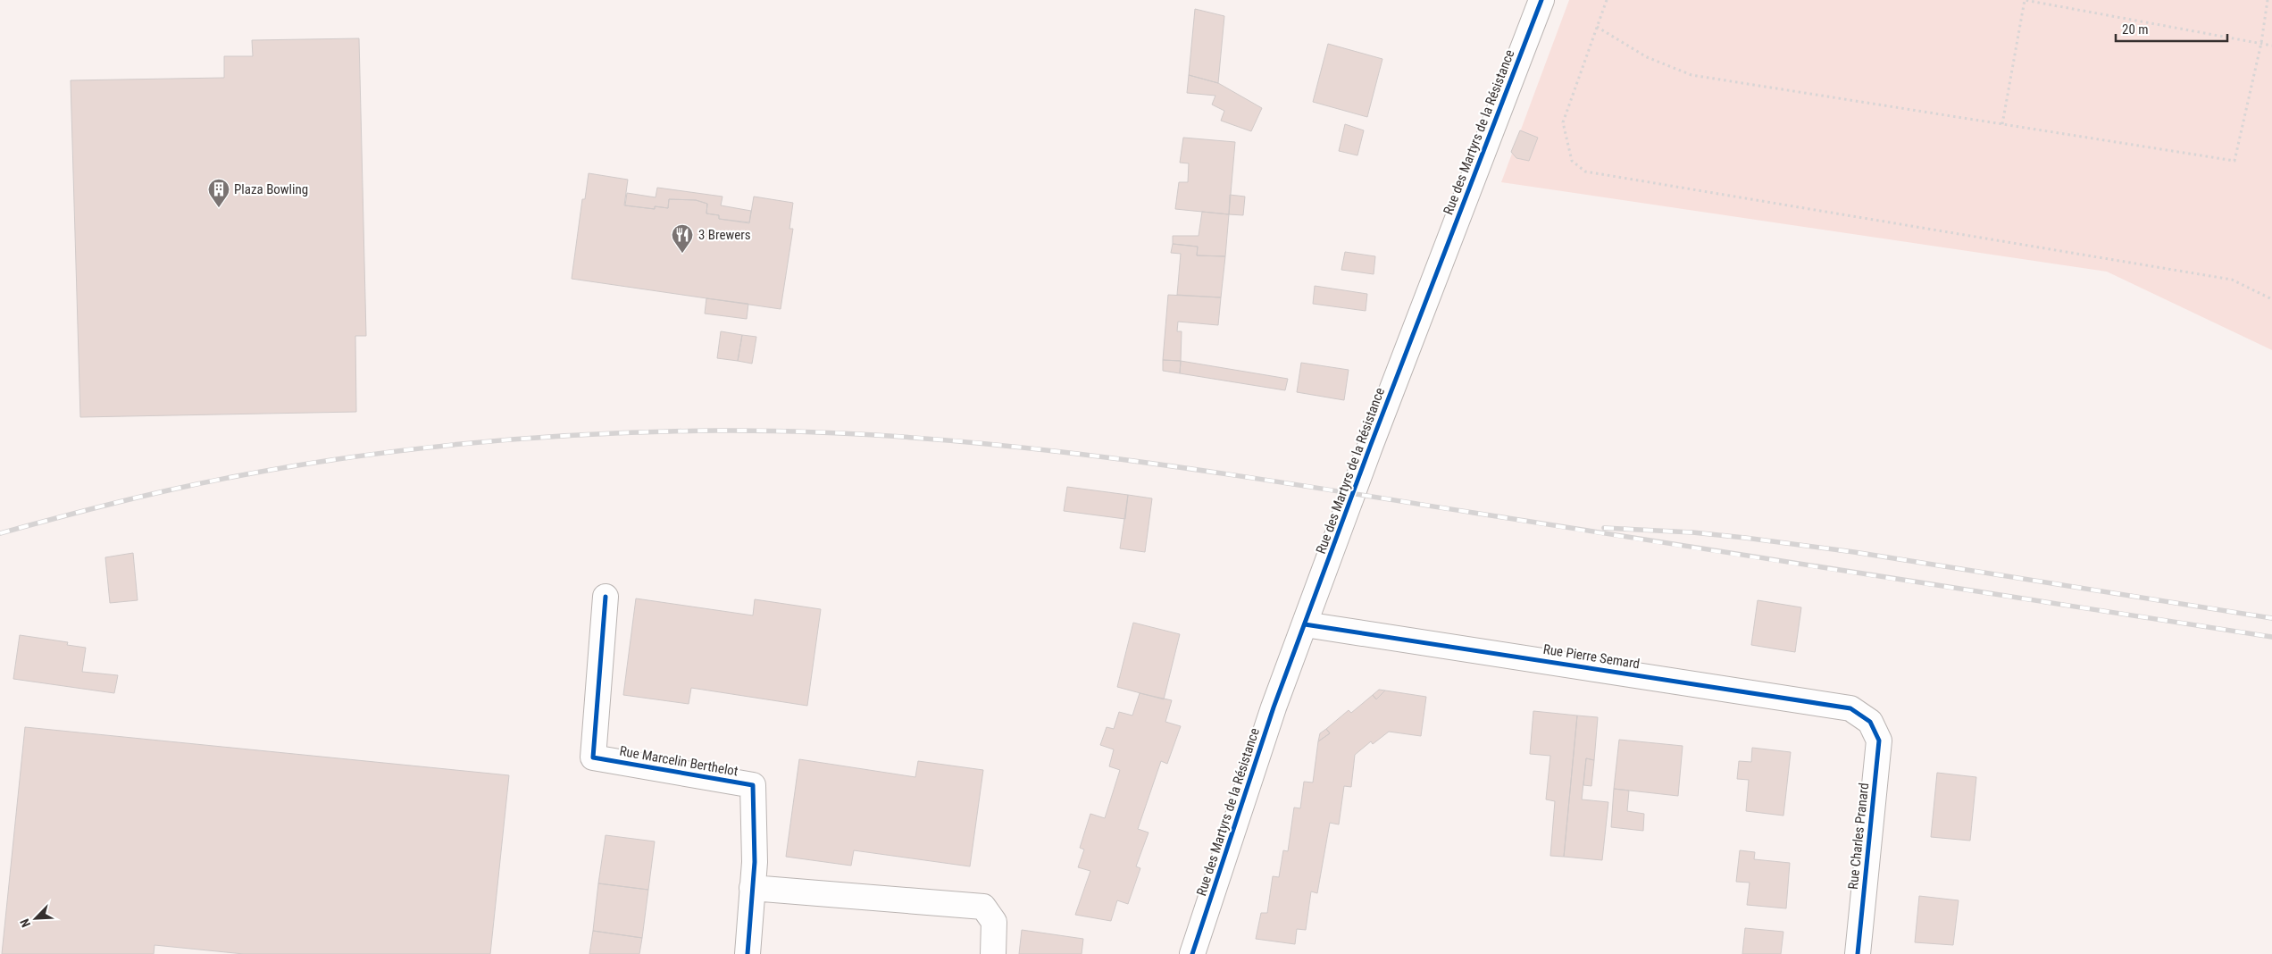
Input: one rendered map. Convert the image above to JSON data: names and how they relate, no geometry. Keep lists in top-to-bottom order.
{
  "streets": {
    "street": [
      "Rue des Martyrs de la Résistance",
      "Rue Pierre Semard",
      "Rue Marcelin Berthelot",
      "Rue Charles Pranard"
    ]
  },
  "crossings": [
    ["Rue des Martyrs de la Résistance", "Rue Pierre Semard"],
    ["Rue Pierre Semard", "Rue Charles Pranard"]
  ],
  "places": {
    "building": ["Plaza Bowling"],
    "restaurant": ["3 Brewers"]
  },
  "scale_bar": "20 m",
  "north": "bottom left"
}
